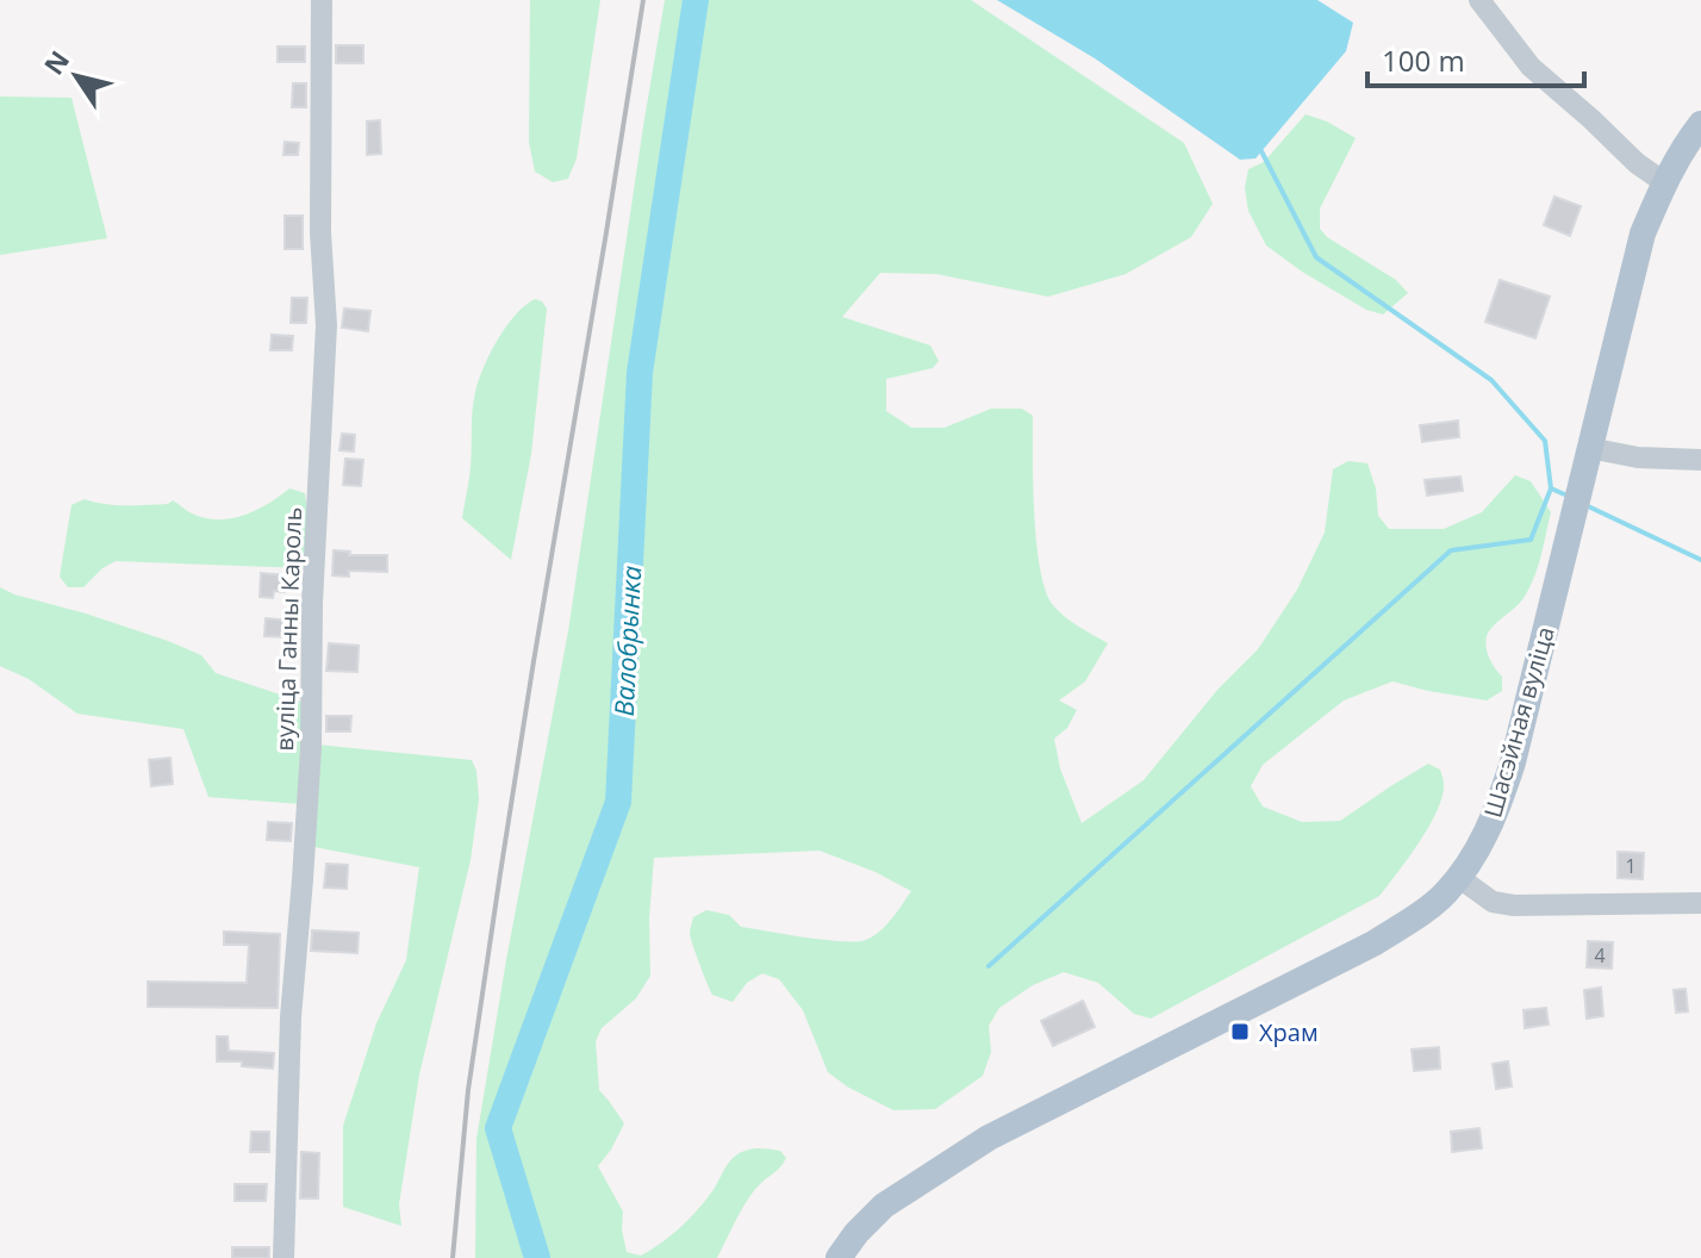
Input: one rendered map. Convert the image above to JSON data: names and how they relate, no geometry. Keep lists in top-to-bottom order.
{
  "streets": {
    "main road": ["Шасэйная вуліца"],
    "street": ["вуліца Ганны Кароль"]
  },
  "water": ["Валобрынка"],
  "places": {
    "transit": ["Храм"]
  },
  "house_numbers": ["1", "4"],
  "scale_bar": "100 m",
  "north": "top left"
}
